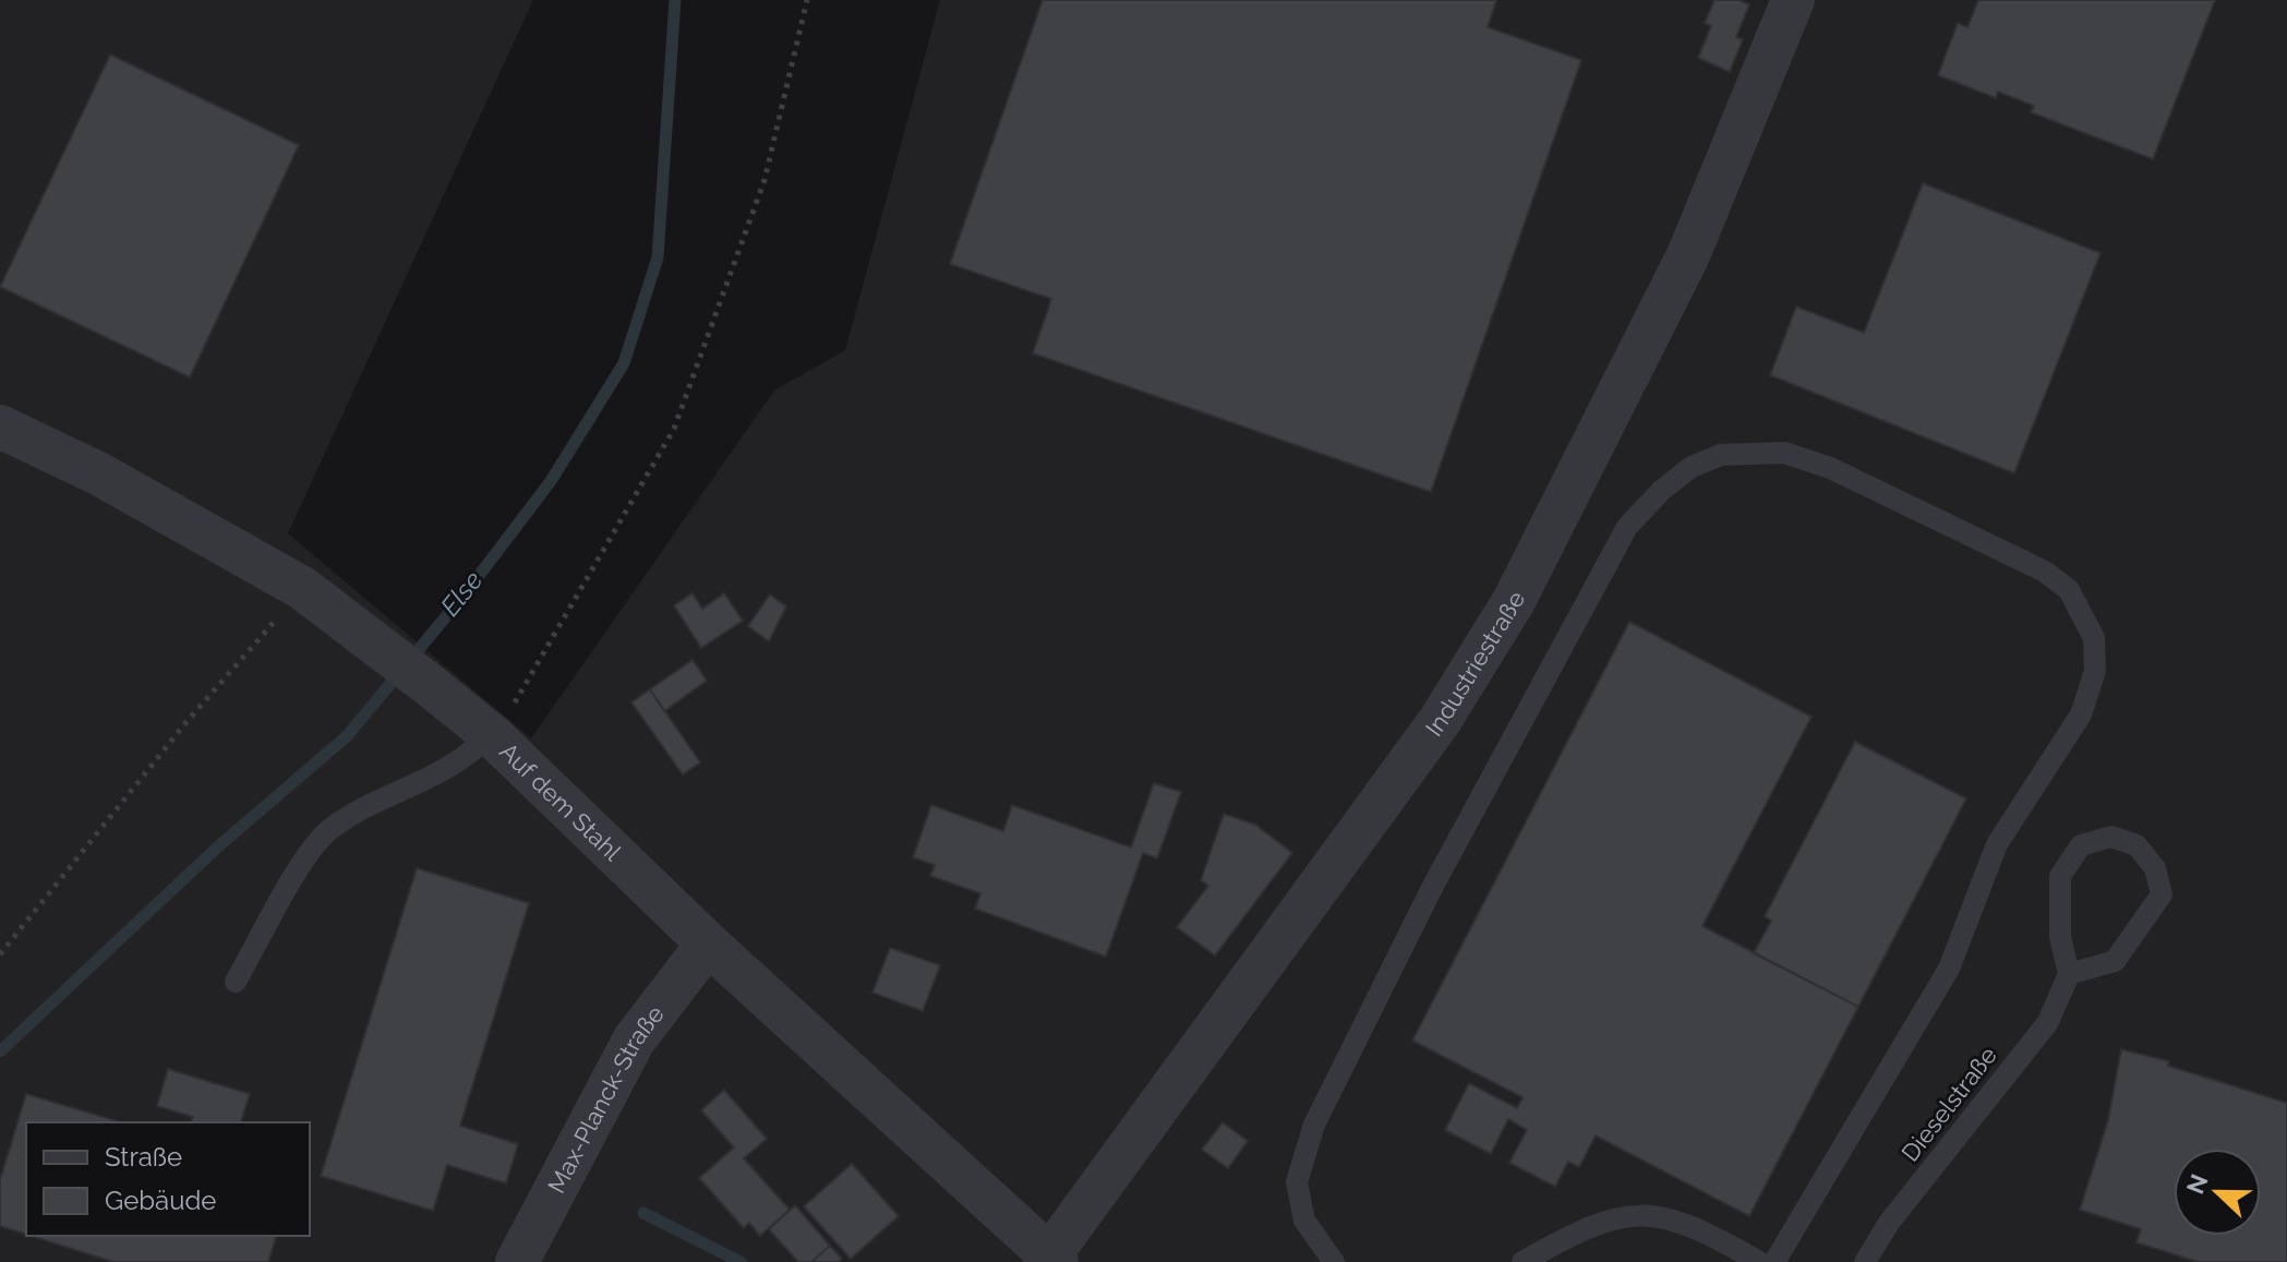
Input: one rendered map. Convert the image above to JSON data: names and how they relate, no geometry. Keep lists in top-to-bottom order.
{
  "streets": {
    "street": ["Industriestraße", "Auf dem Stahl", "Max-Planck-Straße"],
    "lane": ["Dieselstraße"]
  },
  "crossings": [
    ["Industriestraße", "Auf dem Stahl"],
    ["Auf dem Stahl", "Max-Planck-Straße"]
  ],
  "water": ["Else"],
  "legend": ["Straße", "Gebäude"],
  "north": "left"
}
